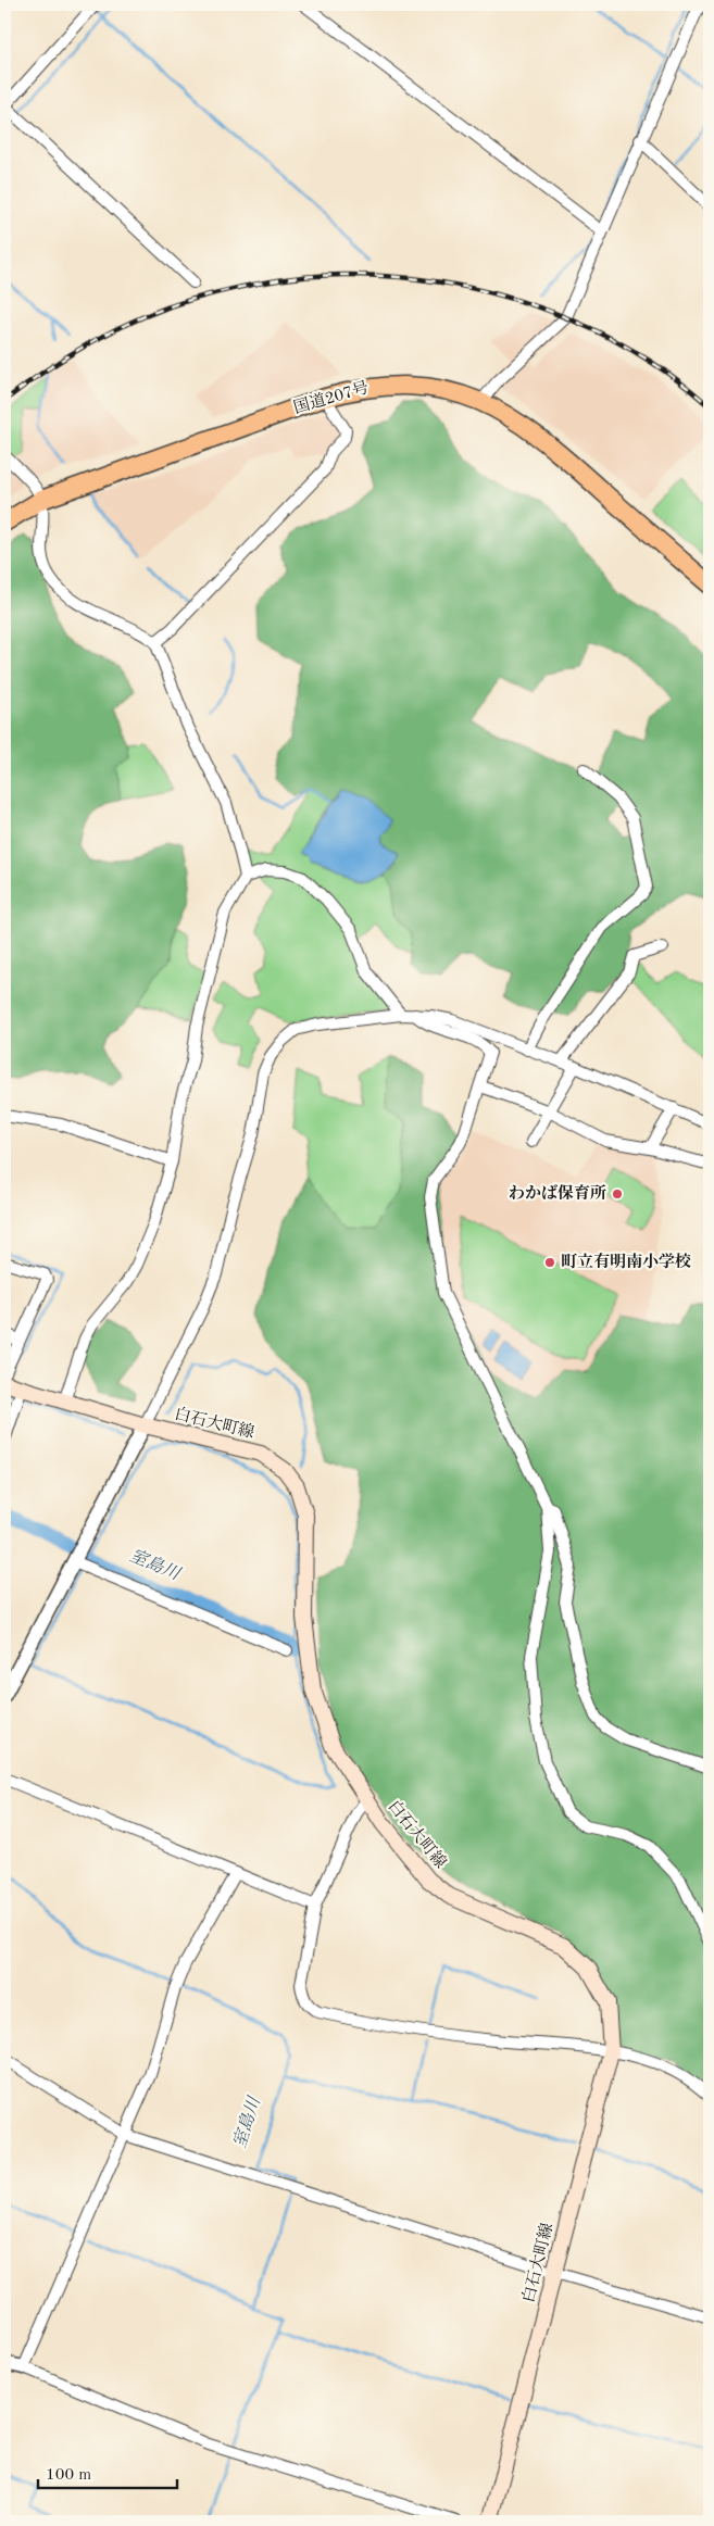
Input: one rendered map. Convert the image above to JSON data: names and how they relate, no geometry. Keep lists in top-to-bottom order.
{
  "streets": {
    "highway": ["国道207号"],
    "main road": ["白石大町線"]
  },
  "water": ["室島川"],
  "places": ["わかば保育所", "町立有明南小学校"],
  "scale_bar": "100 m"
}
